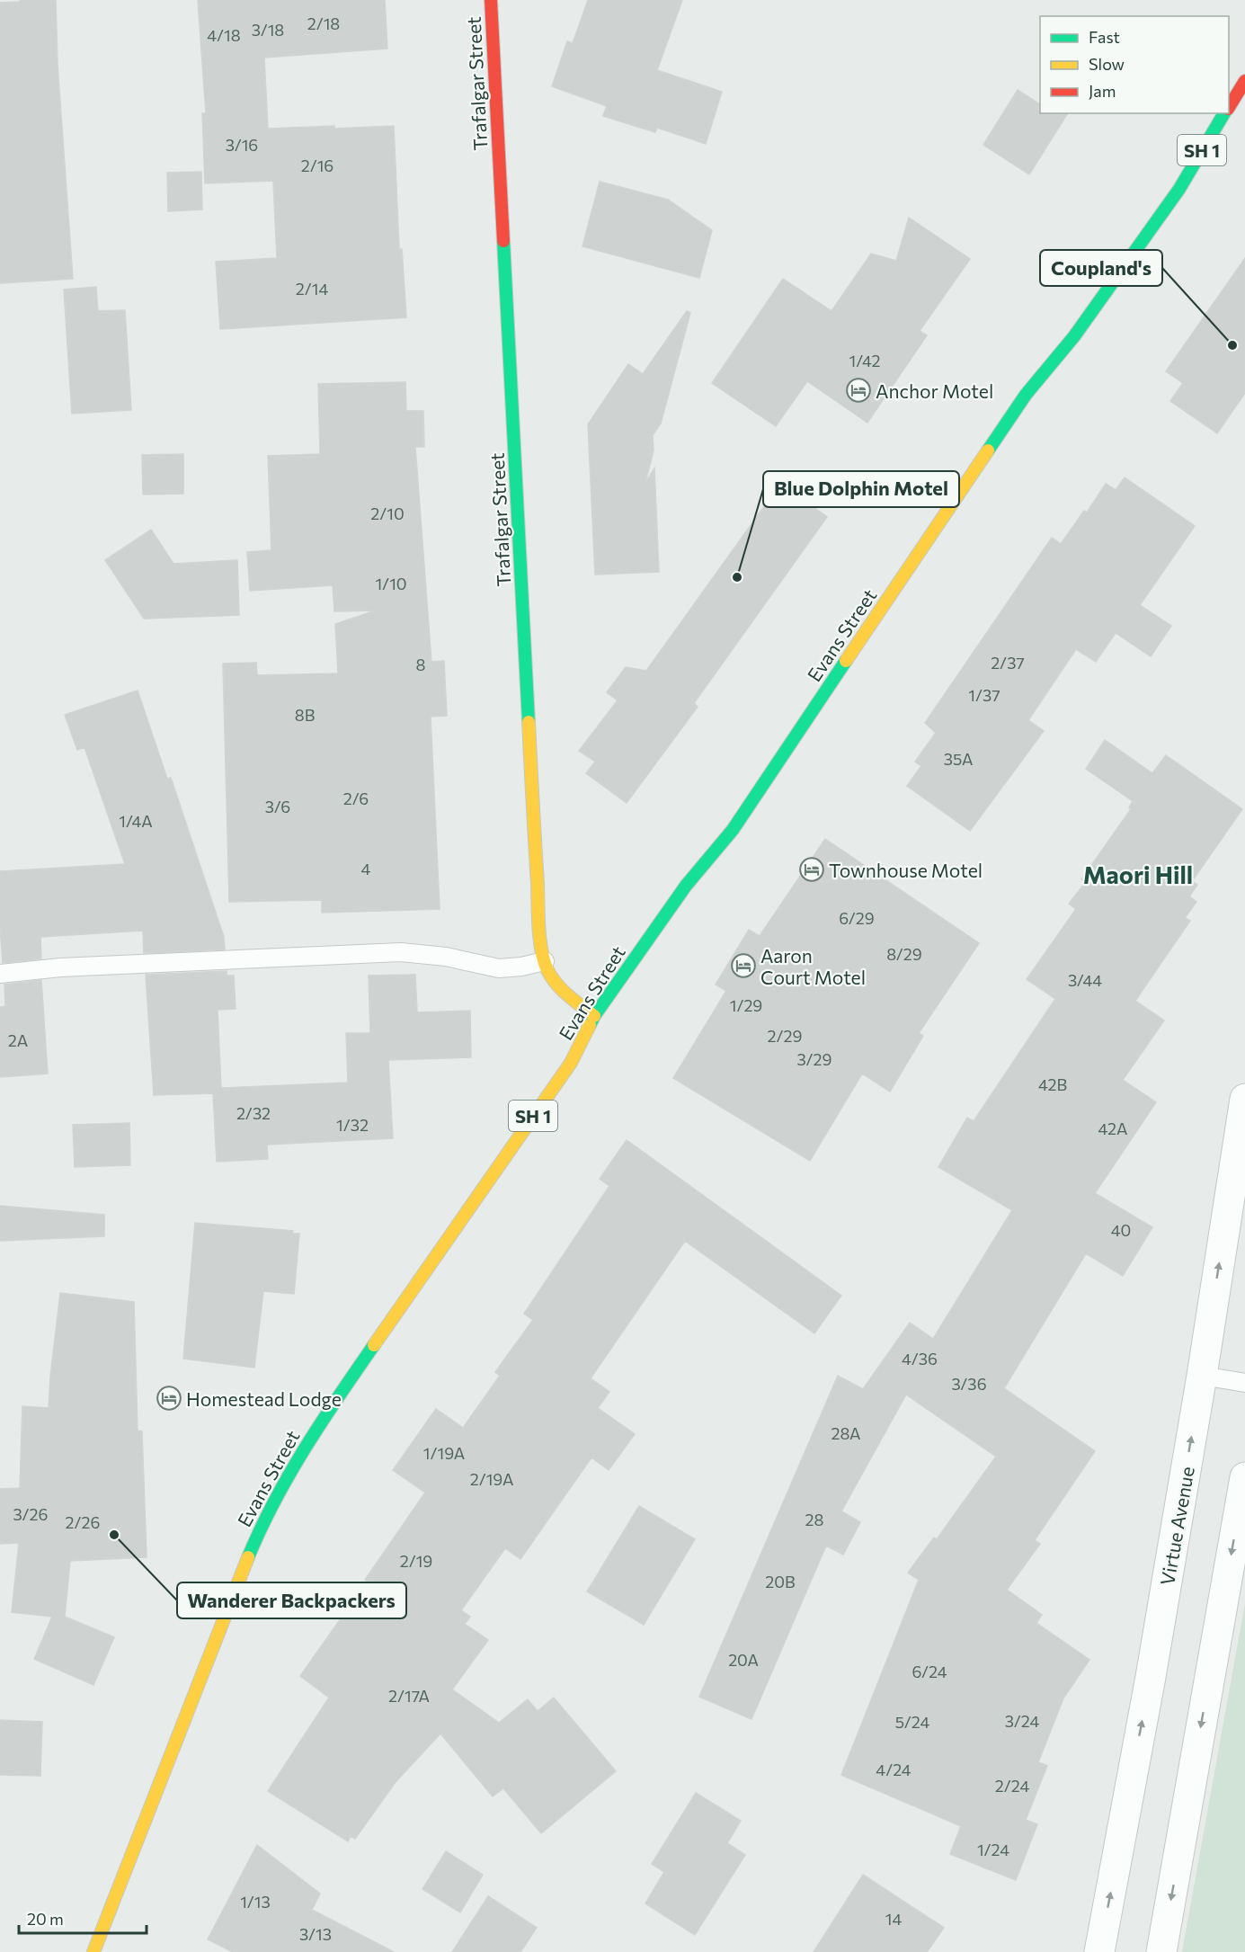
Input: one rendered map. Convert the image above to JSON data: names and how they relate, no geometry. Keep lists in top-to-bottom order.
{
  "streets": {
    "main road": ["Trafalgar Street", "SH 1", "Evans Street"],
    "street": ["Virtue Avenue"]
  },
  "crossings": [
    ["Trafalgar Street", "Evans Street"]
  ],
  "districts": ["Maori Hill"],
  "places": {
    "other": ["Coupland's", "Blue Dolphin Motel", "Wanderer Backpackers"],
    "hotel": [
      "Anchor Motel",
      "Townhouse Motel",
      "Aaron Court Motel",
      "Homestead Lodge"
    ]
  },
  "house_numbers": [
    "2/18",
    "3/18",
    "4/18",
    "3/16",
    "2/16",
    "2/14",
    "1/42",
    "2/10",
    "1/10",
    "2/37",
    "8",
    "1/37",
    "8B",
    "35A",
    "2/6",
    "3/6",
    "1/4A",
    "4",
    "6/29",
    "8/29",
    "3/44",
    "1/29",
    "2/29",
    "2A",
    "3/29",
    "42B",
    "2/32",
    "1/32",
    "42A",
    "40",
    "4/36",
    "3/36",
    "28A",
    "1/19A",
    "2/19A",
    "3/26",
    "28",
    "2/26",
    "2/19",
    "20B",
    "20A",
    "6/24",
    "2/17A",
    "3/24",
    "5/24",
    "4/24",
    "2/24",
    "1/24",
    "1/13",
    "14",
    "3/13"
  ],
  "legend": ["Fast", "Slow", "Jam"],
  "scale_bar": "20 m"
}
